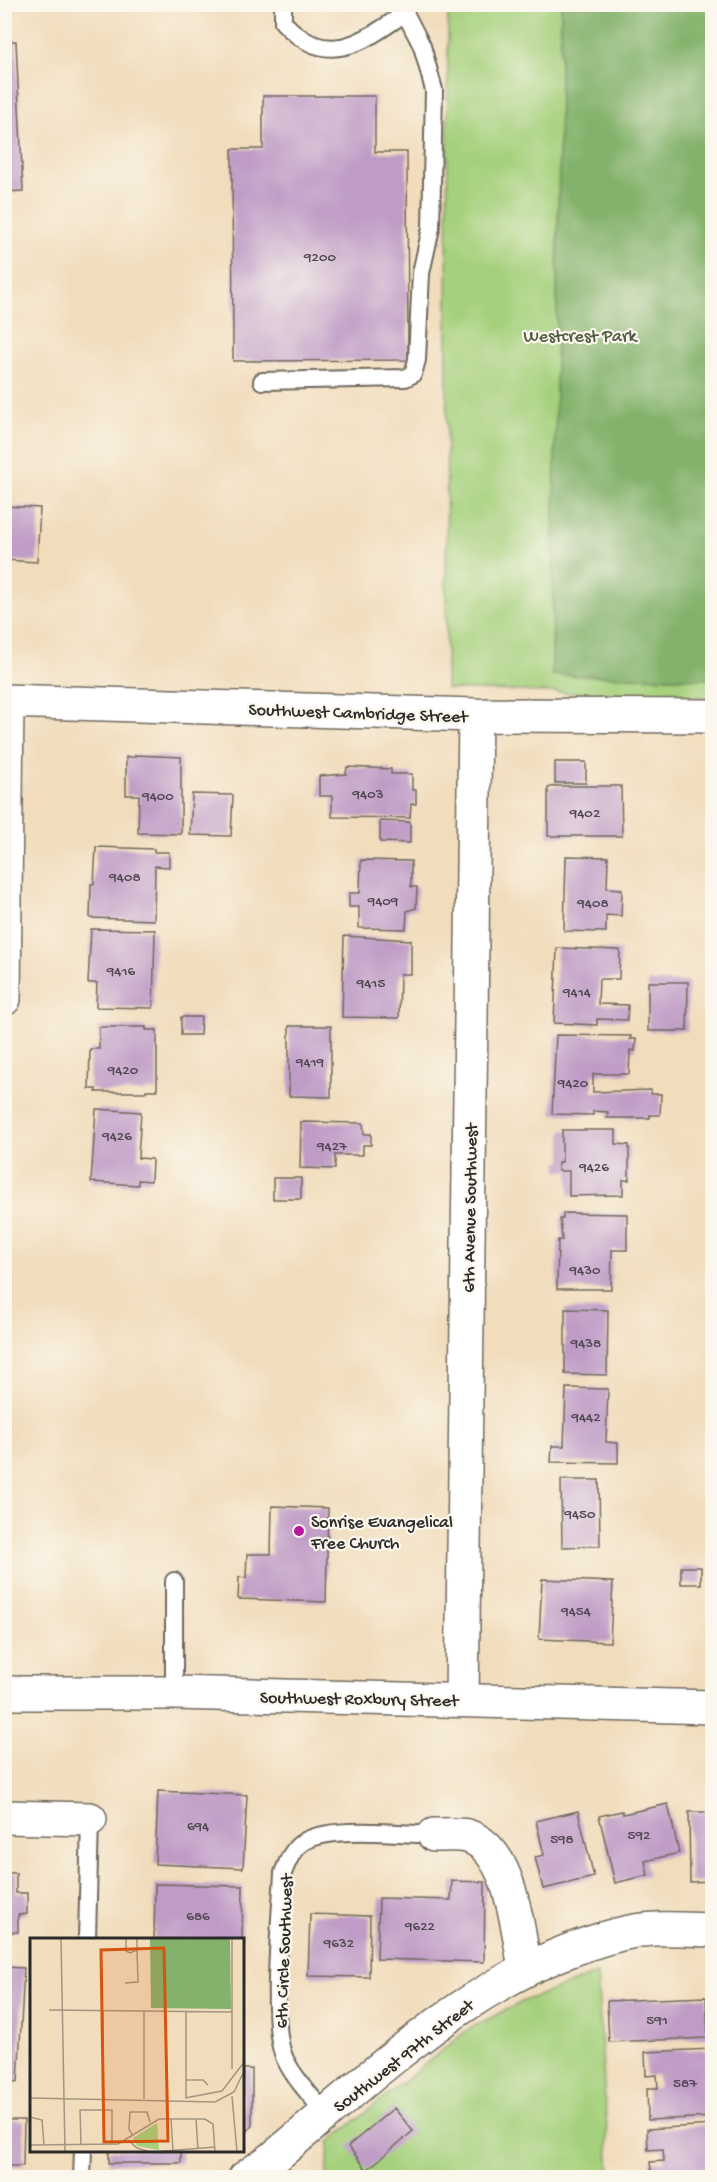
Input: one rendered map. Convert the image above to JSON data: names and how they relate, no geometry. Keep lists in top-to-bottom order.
{
  "streets": {
    "street": [
      "Southwest Cambridge Street",
      "6th Avenue Southwest",
      "Southwest Roxbury Street",
      "6th Circle Southwest",
      "Southwest 97th Street"
    ]
  },
  "crossings": [
    ["Southwest Cambridge Street", "6th Avenue Southwest"],
    ["6th Avenue Southwest", "Southwest Roxbury Street"],
    ["6th Circle Southwest", "Southwest 97th Street"]
  ],
  "parks": ["Westcrest Park"],
  "places": ["Sonrise Evangelical Free Church"],
  "house_numbers": [
    "9200",
    "9403",
    "9400",
    "9402",
    "9408",
    "9409",
    "9408",
    "9416",
    "9415",
    "9414",
    "9419",
    "9420",
    "9420",
    "9426",
    "9427",
    "9426",
    "9430",
    "9438",
    "9442",
    "9450",
    "9454",
    "694",
    "592",
    "598",
    "686",
    "9622",
    "9632",
    "591",
    "587"
  ]
}
